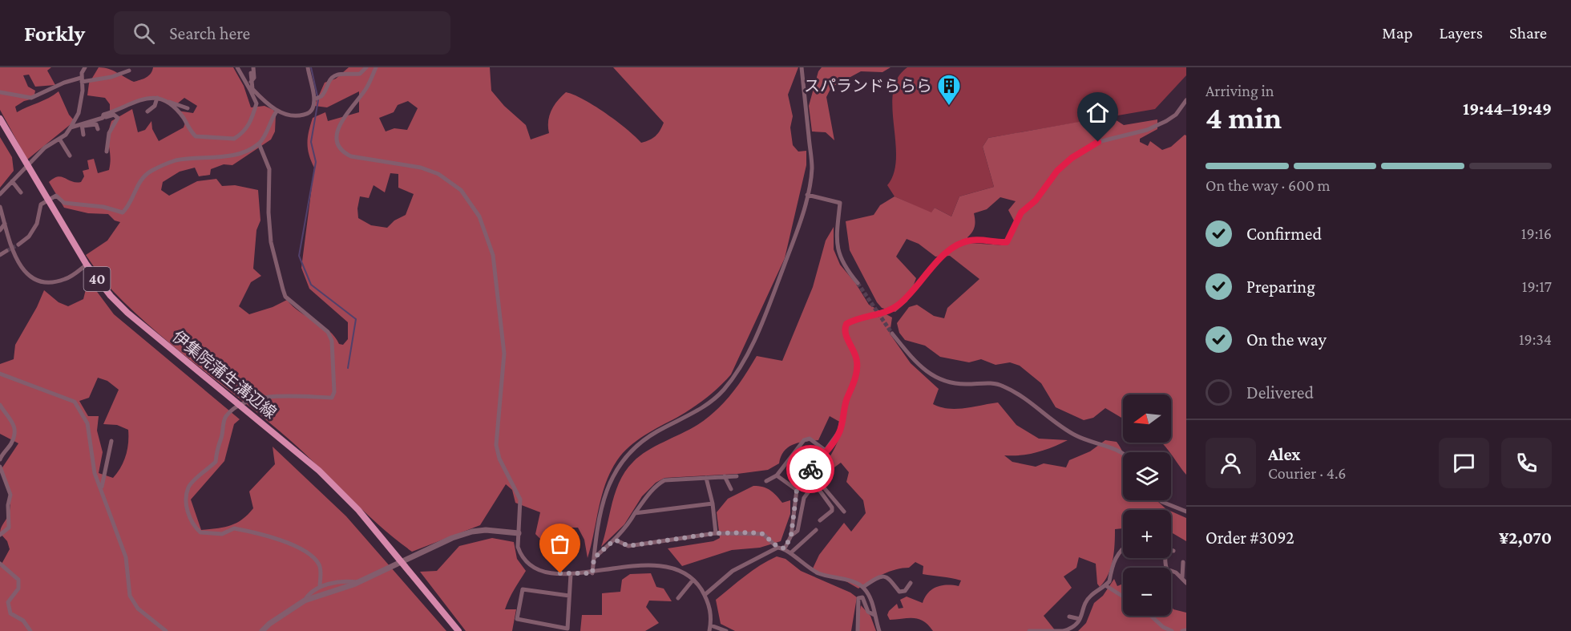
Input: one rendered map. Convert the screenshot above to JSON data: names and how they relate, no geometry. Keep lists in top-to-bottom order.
{
  "streets": {
    "main road": ["40", "伊集院蒲生溝辺線"]
  },
  "places": {
    "building": ["スパランドららら"]
  },
  "north": "left",
  "page": {
    "header": "Forkly",
    "search": "Search here",
    "nav": ["Map", "Layers", "Share"],
    "heading": ["4 min", "Arriving in", "19:44–19:49"],
    "panel": [
      "Alex",
      "Courier · 4.6",
      "Order #3092",
      "¥2,070"
    ],
    "bar": "On the way · 600 m",
    "list": [
      ["Confirmed", "19:16"],
      ["Preparing", "19:17"],
      ["On the way", "19:34"],
      "Delivered"
    ],
    "map_buttons": ["+", "−"]
  }
}
